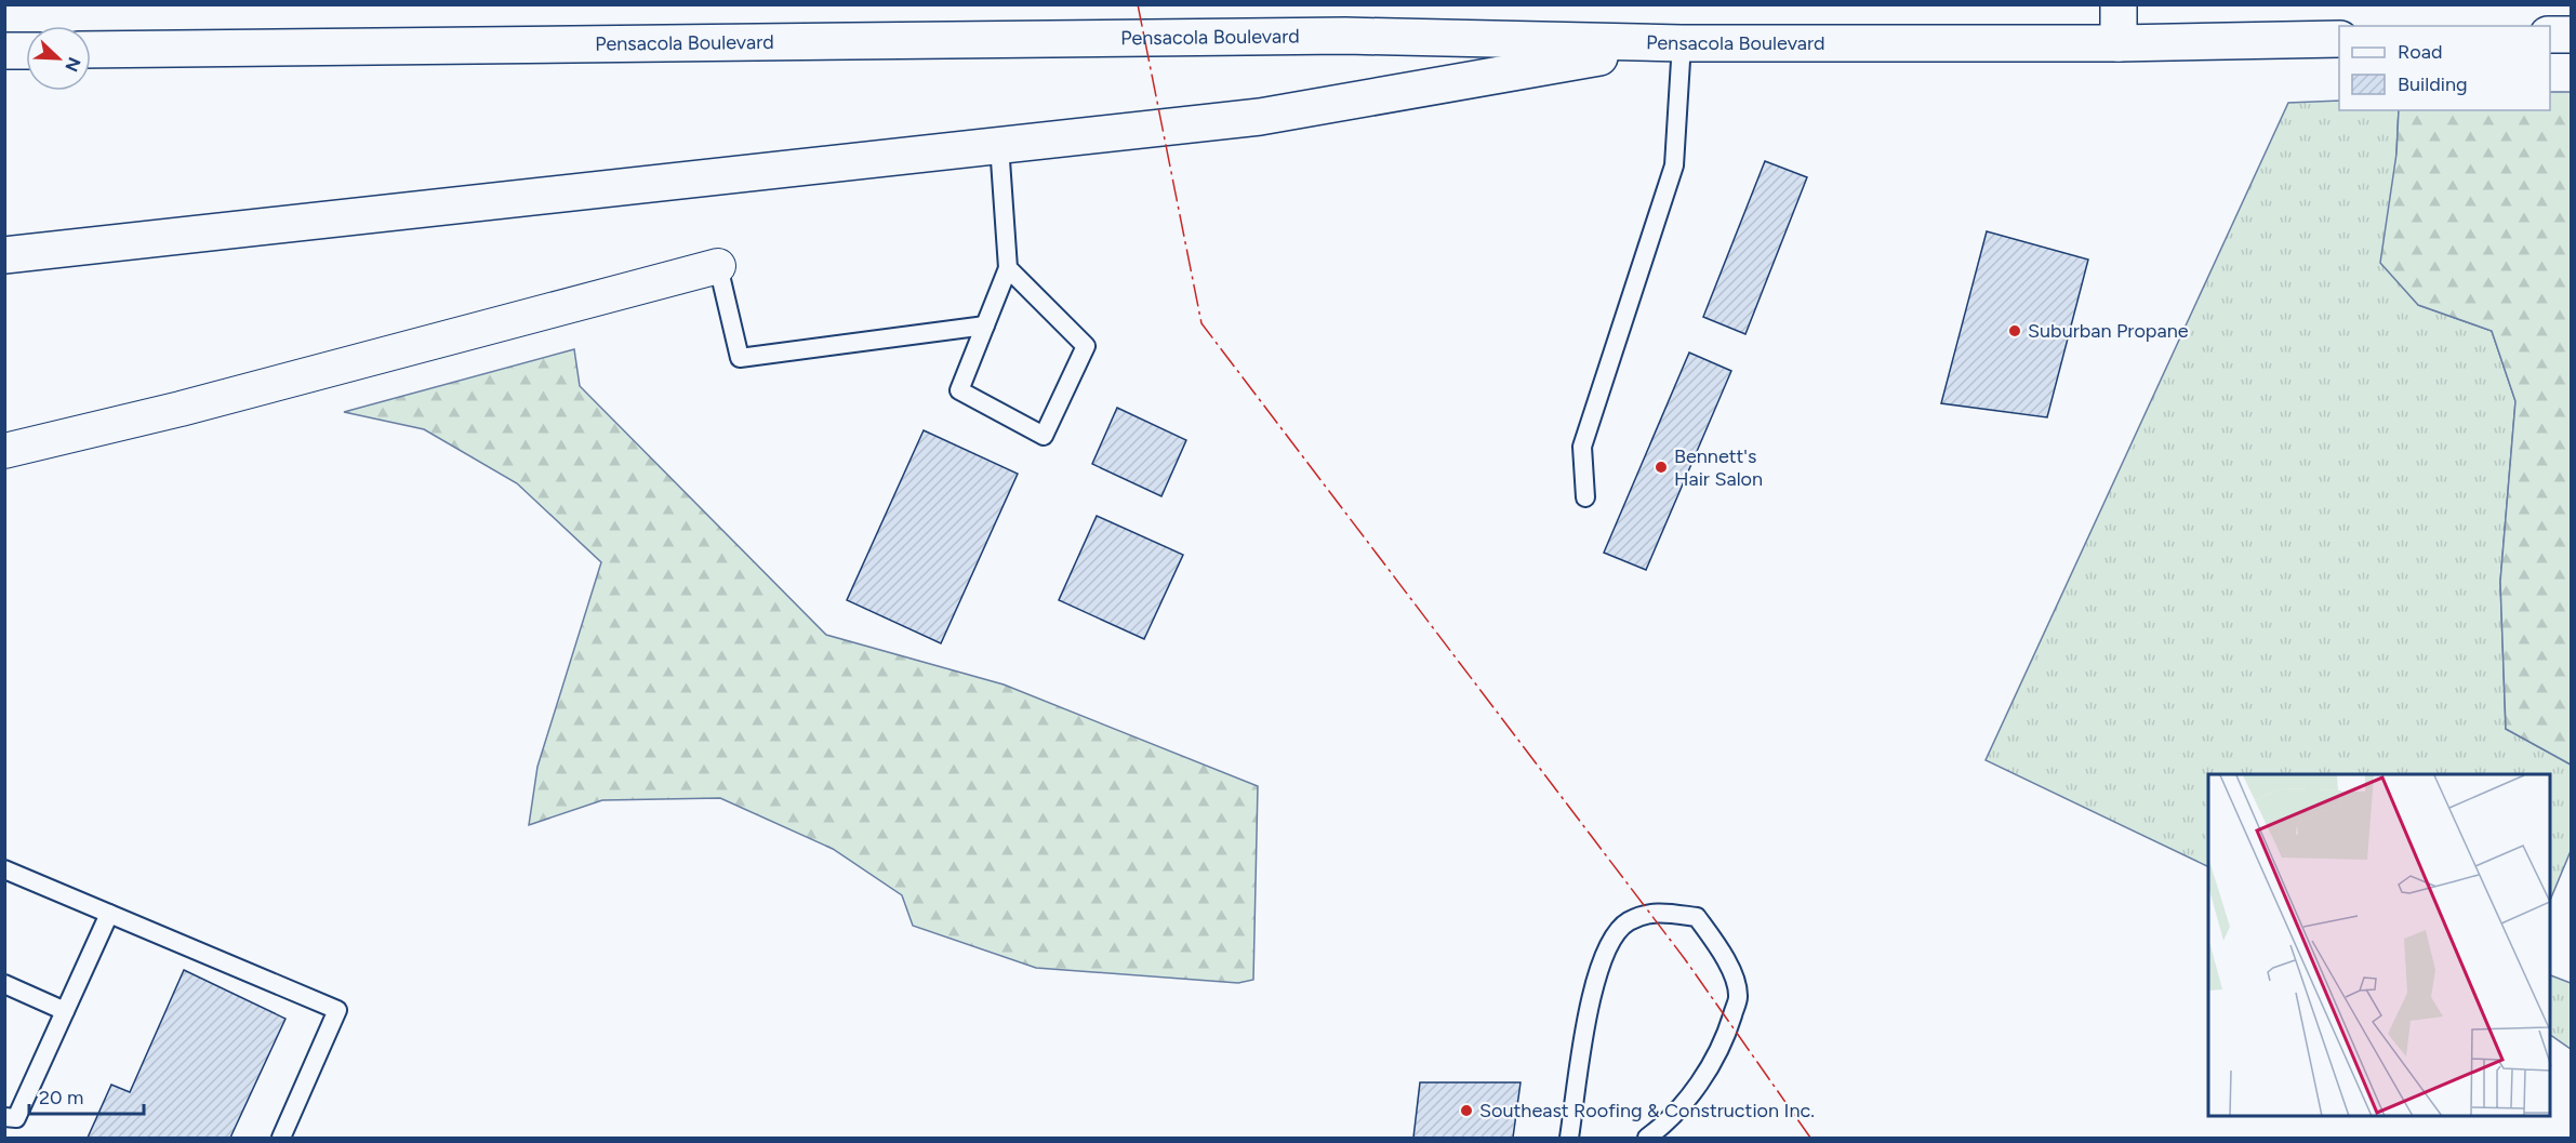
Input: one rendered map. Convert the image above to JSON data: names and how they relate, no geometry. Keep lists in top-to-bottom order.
{
  "streets": {
    "highway": ["Pensacola Boulevard"]
  },
  "places": ["Suburban Propane", "Bennett's Hair Salon", "Southeast Roofing & Construction Inc."],
  "legend": ["Road", "Building"],
  "scale_bar": "20 m",
  "north": "bottom right"
}
